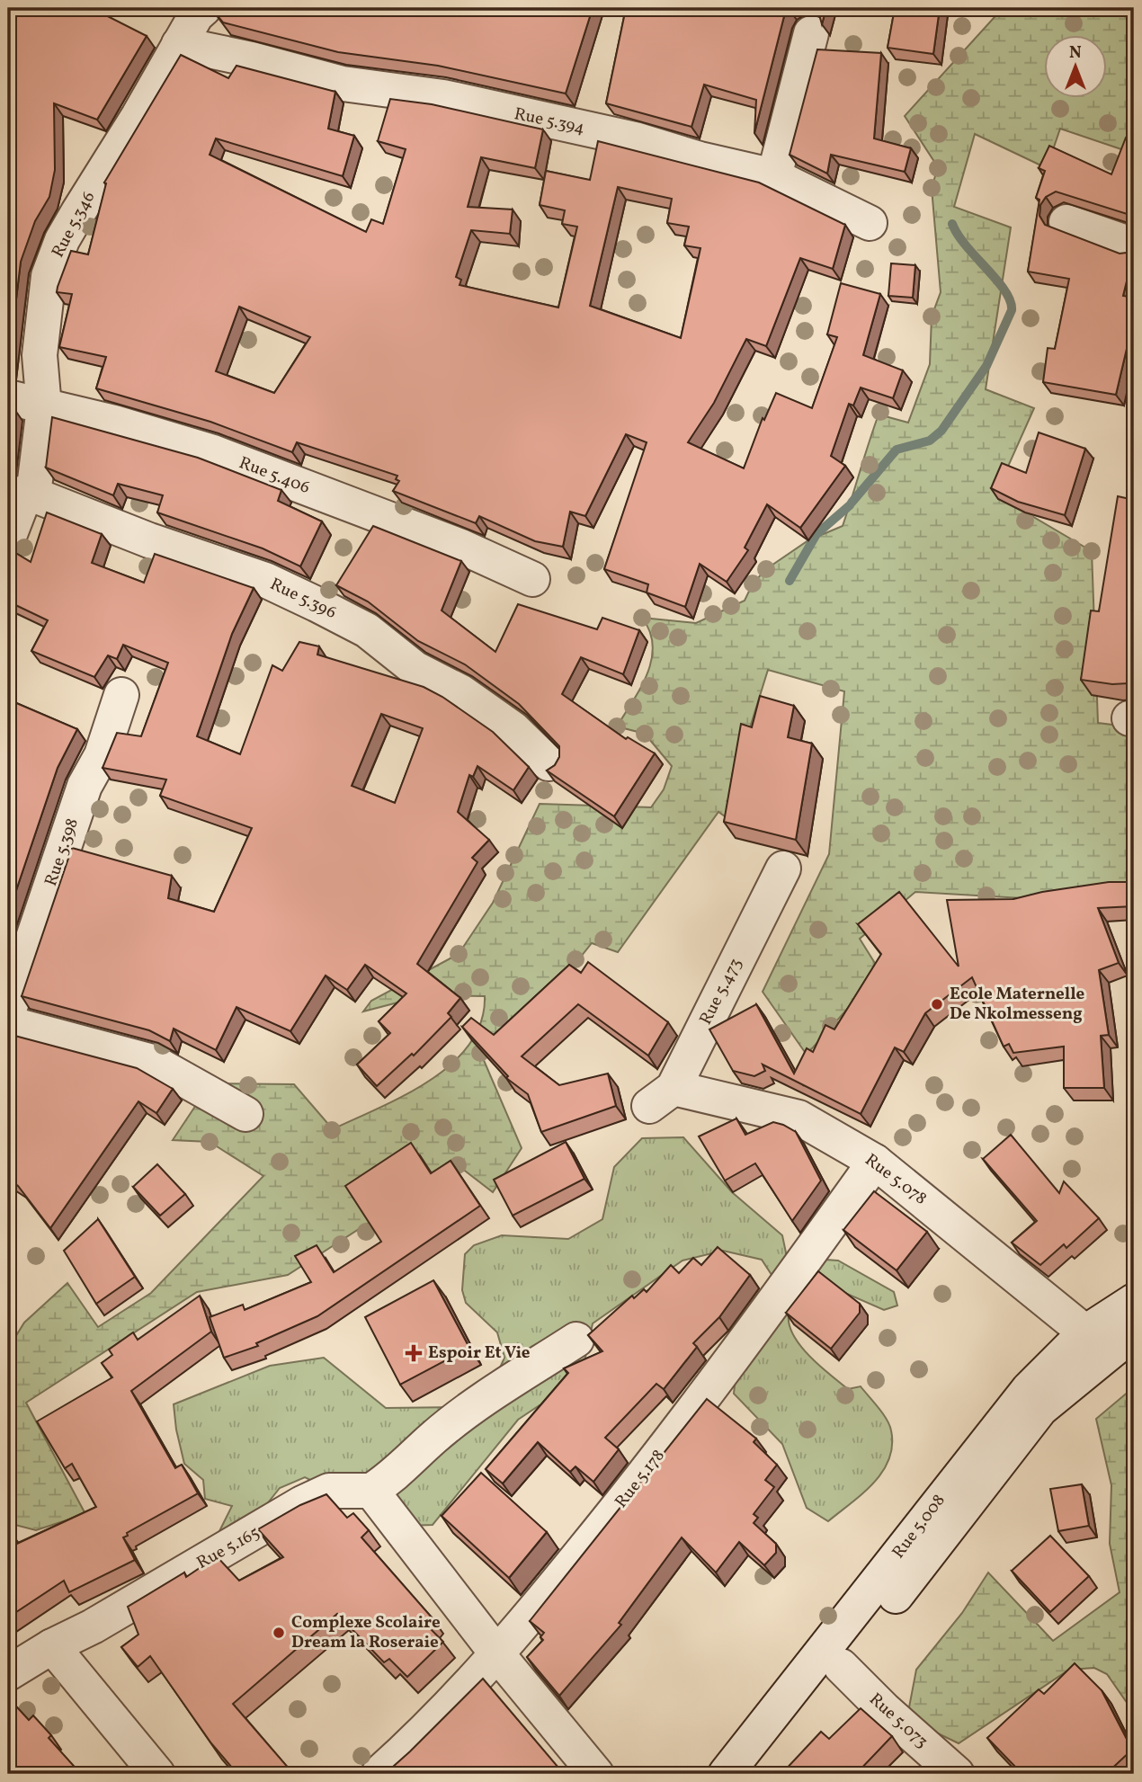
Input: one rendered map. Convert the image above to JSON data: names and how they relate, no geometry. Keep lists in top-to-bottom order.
{
  "streets": {
    "street": [
      "Rue 5.394",
      "Rue 5.346",
      "Rue 5.406",
      "Rue 5.396",
      "Rue 5.398",
      "Rue 5.473",
      "Rue 5.078",
      "Rue 5.178",
      "Rue 5.008",
      "Rue 5.165",
      "Rue 5.073"
    ]
  },
  "crossings": [
    ["Rue 5.394", "Rue 5.346"],
    ["Rue 5.346", "Rue 5.406"],
    ["Rue 5.346", "Rue 5.396"],
    ["Rue 5.473", "Rue 5.078"],
    ["Rue 5.078", "Rue 5.178"],
    ["Rue 5.078", "Rue 5.008"],
    ["Rue 5.008", "Rue 5.073"]
  ],
  "places": {
    "other": ["Ecole Maternelle De Nkolmesseng", "Complexe Scolaire Dream la Roseraie"],
    "health": ["Espoir Et Vie"]
  },
  "north": "top"
}
